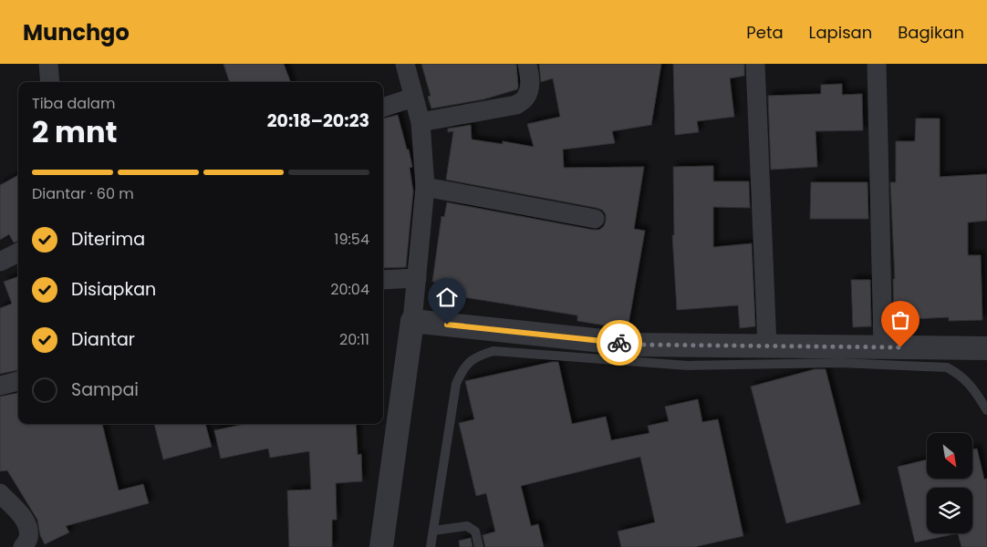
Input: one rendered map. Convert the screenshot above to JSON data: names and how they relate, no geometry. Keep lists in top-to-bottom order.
{
  "north": "bottom right",
  "page": {
    "header": "Munchgo",
    "nav": ["Peta", "Lapisan", "Bagikan"],
    "heading": ["2 mnt", "Tiba dalam", "20:18–20:23"],
    "bar": "Diantar · 60 m",
    "list": [
      ["Diterima", "19:54"],
      ["Disiapkan", "20:04"],
      ["Diantar", "20:11"],
      "Sampai"
    ]
  }
}
